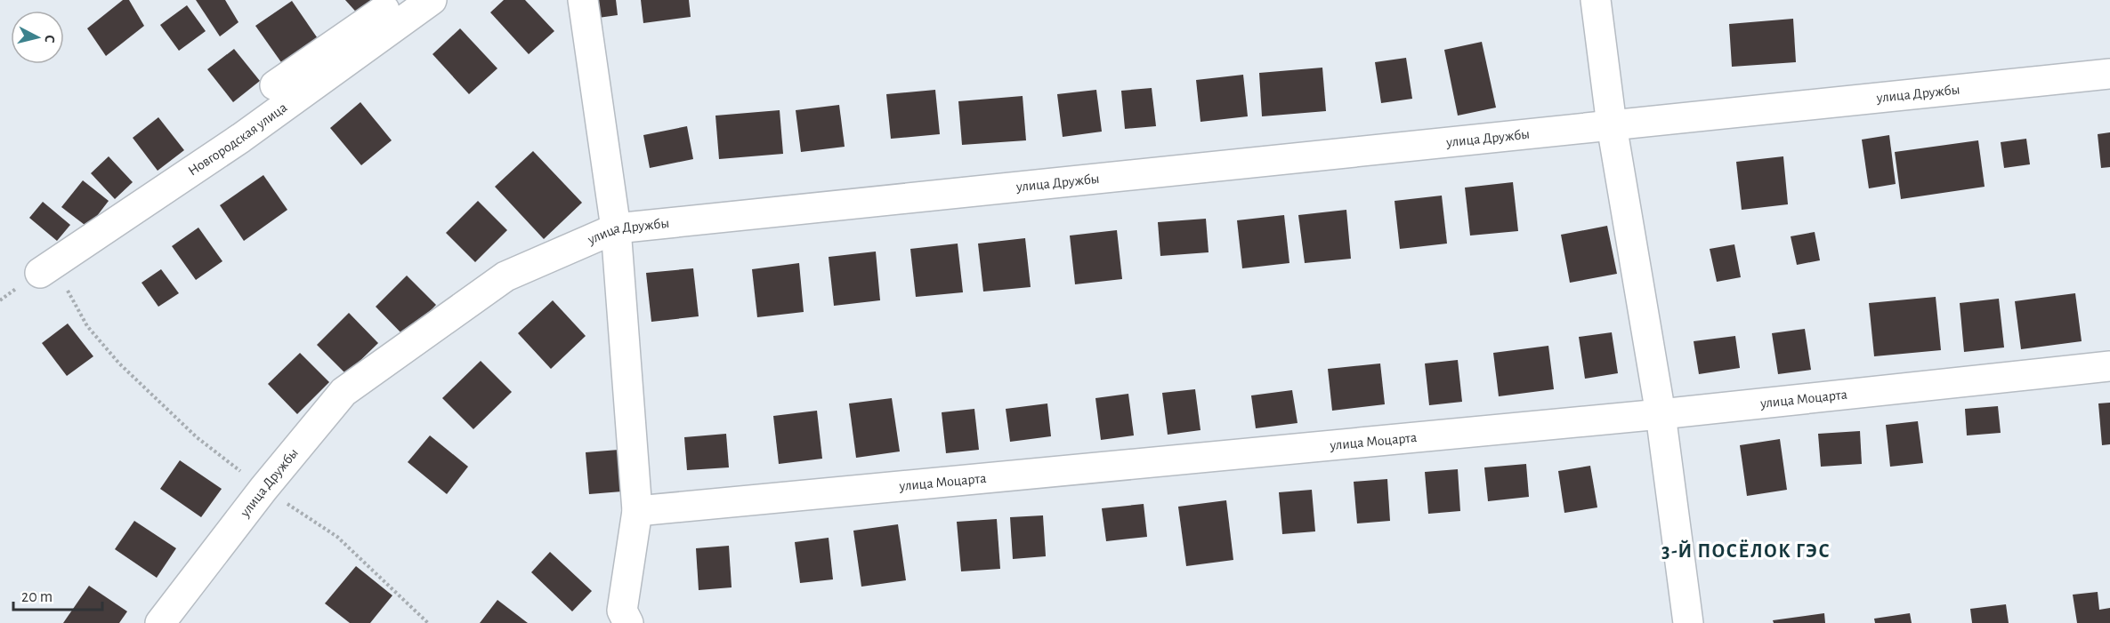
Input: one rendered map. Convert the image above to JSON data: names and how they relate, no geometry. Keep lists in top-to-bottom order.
{
  "streets": {
    "street": ["улица Дружбы", "Новгородская улица", "улица Моцарта"]
  },
  "districts": ["3-Й ПОСЁЛОК ГЭС"],
  "scale_bar": "20 m",
  "north": "right"
}
